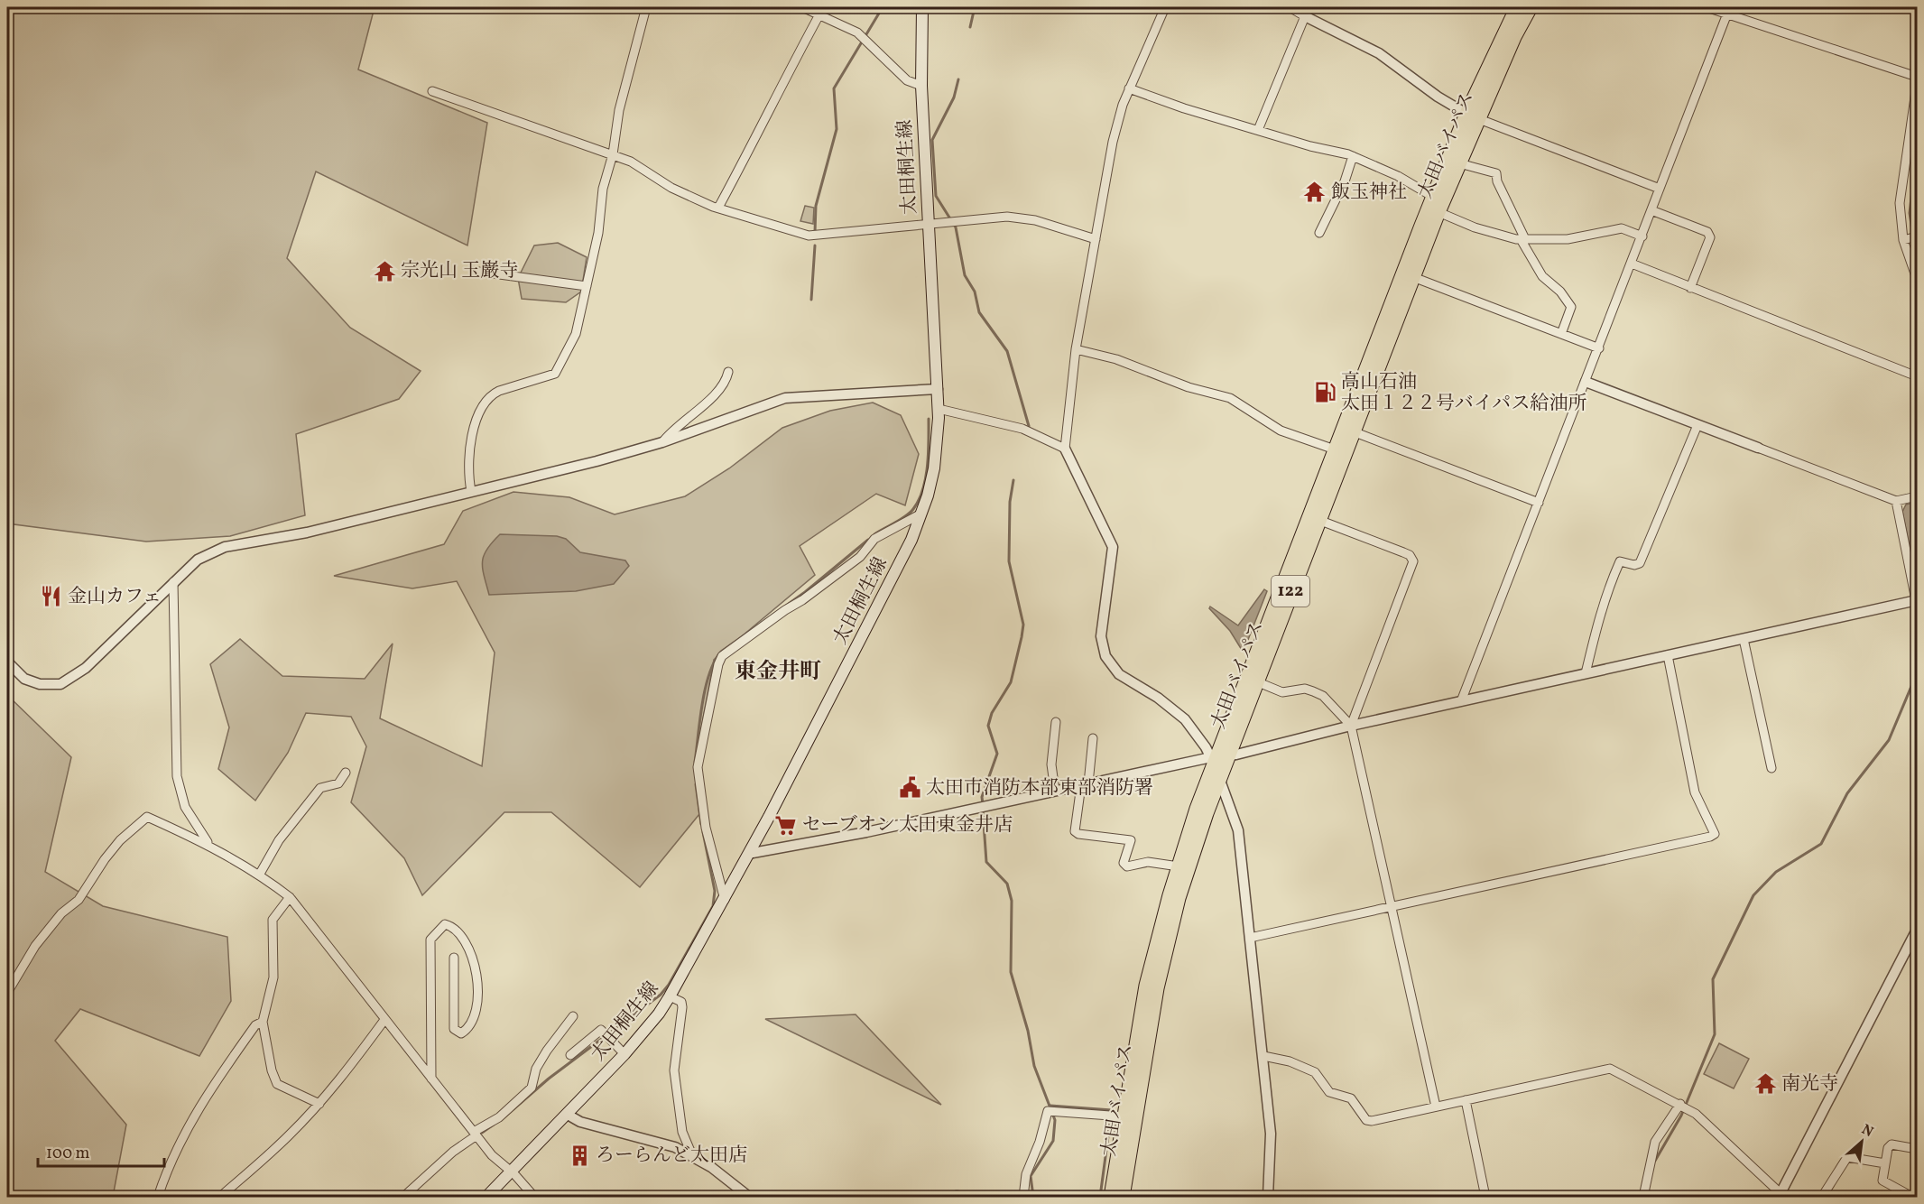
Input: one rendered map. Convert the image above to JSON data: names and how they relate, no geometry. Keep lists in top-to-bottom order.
{
  "streets": {
    "highway": ["太田バイパス", "122"],
    "main road": ["太田桐生線"]
  },
  "districts": ["東金井町"],
  "places": {
    "temple": ["飯玉神社", "宗光山 玉巌寺", "南光寺"],
    "fuel station": ["高山石油 太田１２２号バイパス給油所"],
    "restaurant": ["金山カフェ"],
    "public building": ["太田市消防本部東部消防署"],
    "supermarket": ["セーブオン 太田東金井店"],
    "building": ["ろーらんど太田店"]
  },
  "scale_bar": "100 m",
  "north": "top right"
}
